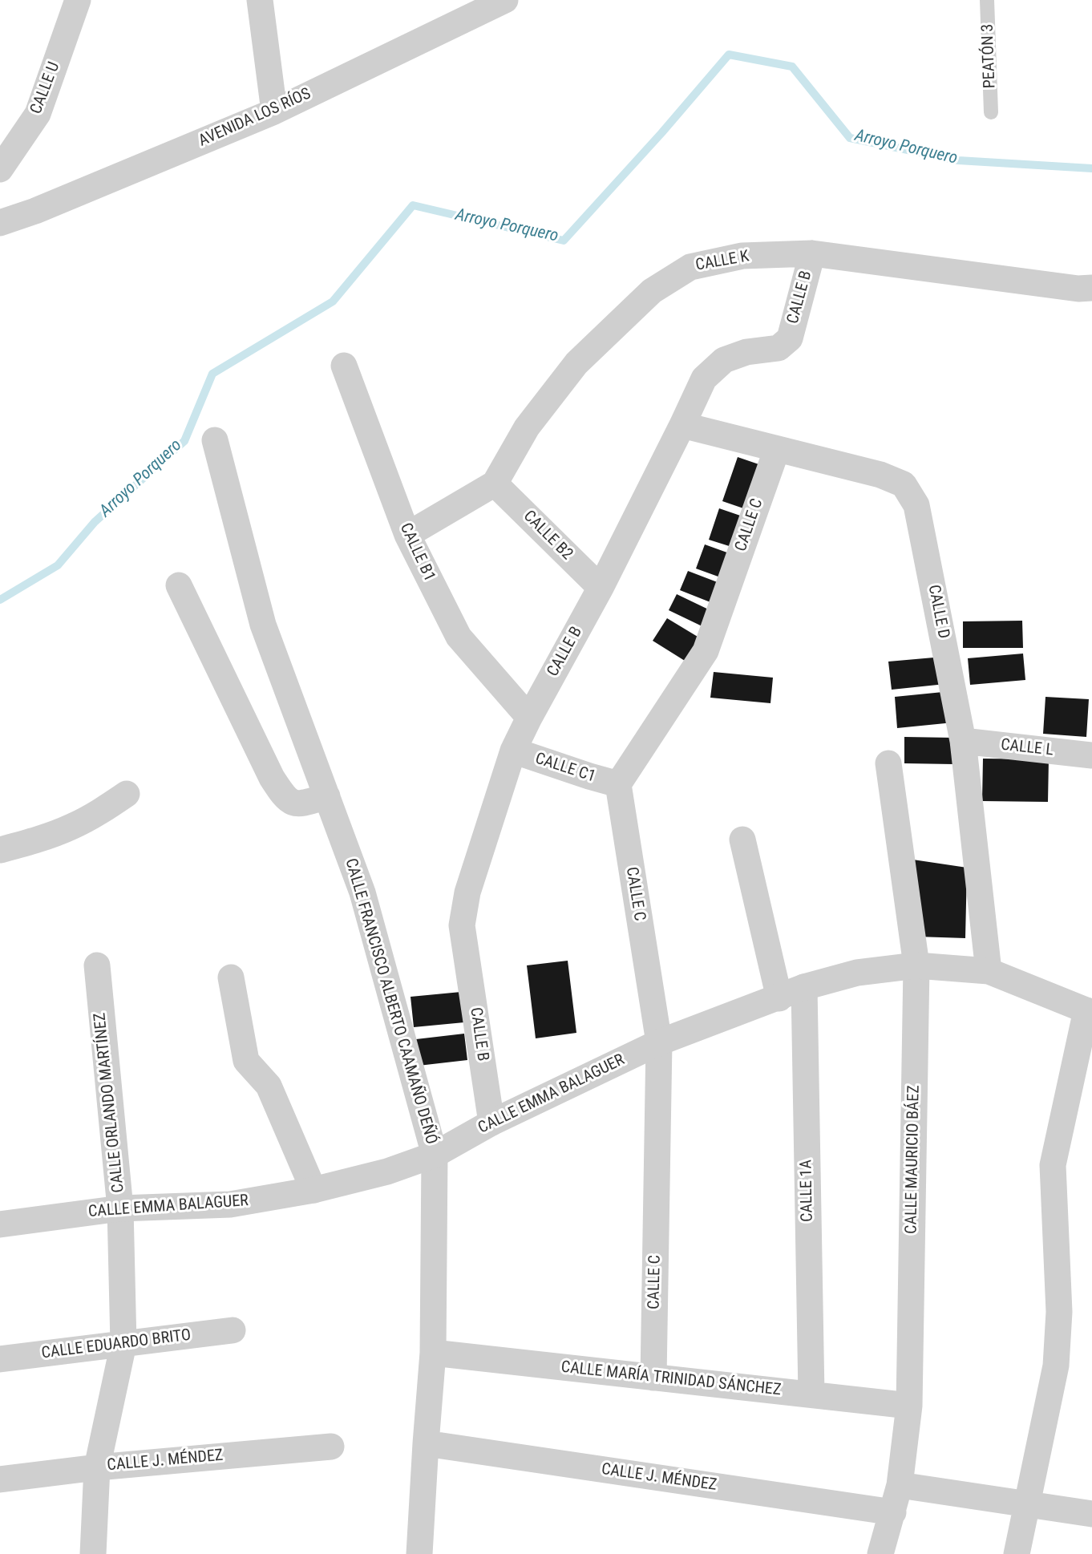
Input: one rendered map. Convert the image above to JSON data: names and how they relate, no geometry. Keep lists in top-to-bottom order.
{
  "streets": {
    "street": [
      "CALLE U",
      "AVENIDA LOS RÍOS",
      "CALLE K",
      "CALLE B",
      "CALLE C",
      "CALLE B2",
      "CALLE B1",
      "CALLE D",
      "CALLE L",
      "CALLE C1",
      "CALLE FRANCISCO ALBERTO CAAMAÑO DEÑÓ",
      "CALLE EMMA BALAGUER",
      "CALLE ORLANDO MARTÍNEZ",
      "CALLE MAURICIO BÁEZ",
      "CALLE 1A",
      "CALLE EDUARDO BRITO",
      "CALLE MARÍA TRINIDAD SÁNCHEZ",
      "CALLE J. MÉNDEZ"
    ],
    "lane": ["PEATÓN 3"]
  },
  "crossings": [
    ["CALLE K", "CALLE B"],
    ["CALLE K", "CALLE B2"],
    ["CALLE K", "CALLE B1"],
    ["CALLE B", "CALLE B2"],
    ["CALLE B", "CALLE B1"],
    ["CALLE B", "CALLE D"],
    ["CALLE B", "CALLE C1"],
    ["CALLE B", "CALLE EMMA BALAGUER"],
    ["CALLE C", "CALLE D"],
    ["CALLE C", "CALLE C1"],
    ["CALLE C", "CALLE EMMA BALAGUER"],
    ["CALLE C", "CALLE MARÍA TRINIDAD SÁNCHEZ"],
    ["CALLE D", "CALLE L"],
    ["CALLE D", "CALLE EMMA BALAGUER"],
    ["CALLE FRANCISCO ALBERTO CAAMAÑO DEÑÓ", "CALLE EMMA BALAGUER"],
    ["CALLE FRANCISCO ALBERTO CAAMAÑO DEÑÓ", "CALLE MARÍA TRINIDAD SÁNCHEZ"],
    ["CALLE FRANCISCO ALBERTO CAAMAÑO DEÑÓ", "CALLE J. MÉNDEZ"],
    ["CALLE EMMA BALAGUER", "CALLE ORLANDO MARTÍNEZ"],
    ["CALLE EMMA BALAGUER", "CALLE MAURICIO BÁEZ"],
    ["CALLE EMMA BALAGUER", "CALLE 1A"],
    ["CALLE ORLANDO MARTÍNEZ", "CALLE EDUARDO BRITO"],
    ["CALLE ORLANDO MARTÍNEZ", "CALLE J. MÉNDEZ"],
    ["CALLE MAURICIO BÁEZ", "CALLE MARÍA TRINIDAD SÁNCHEZ"],
    ["CALLE MAURICIO BÁEZ", "CALLE J. MÉNDEZ"],
    ["CALLE 1A", "CALLE MARÍA TRINIDAD SÁNCHEZ"]
  ],
  "water": ["Arroyo Porquero"]
}
